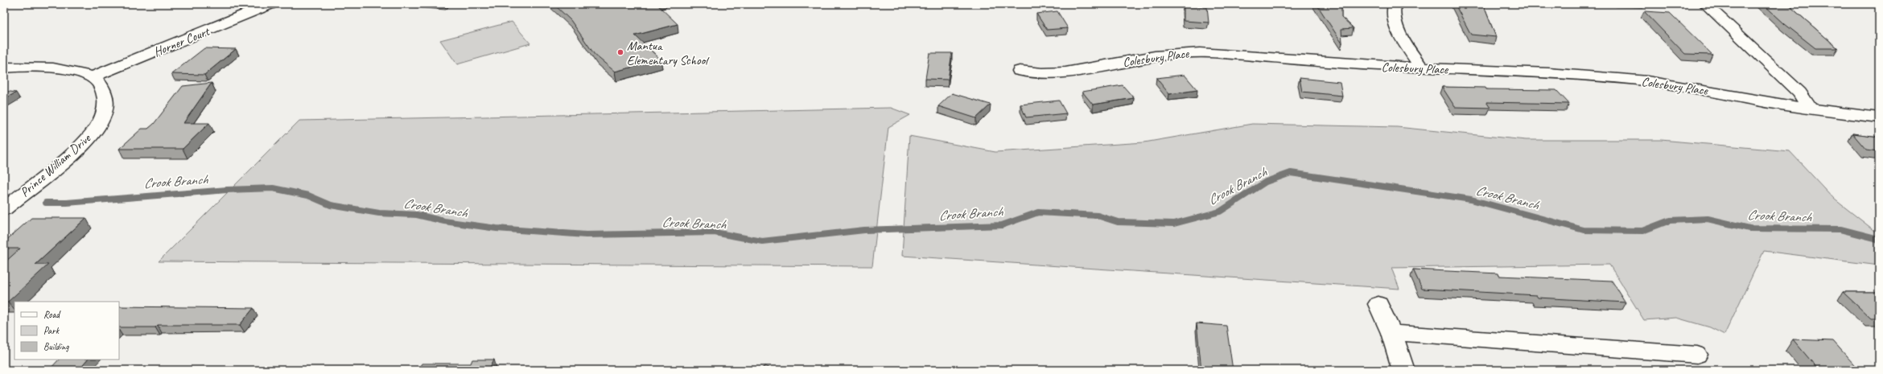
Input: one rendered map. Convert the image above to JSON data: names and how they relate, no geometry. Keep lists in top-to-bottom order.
{
  "streets": {
    "street": ["Horner Court", "Colesbury Place", "Prince William Drive"]
  },
  "crossings": [
    ["Horner Court", "Prince William Drive"]
  ],
  "water": ["Crook Branch"],
  "places": ["Mantua Elementary School"],
  "legend": ["Road", "Park", "Building"]
}
